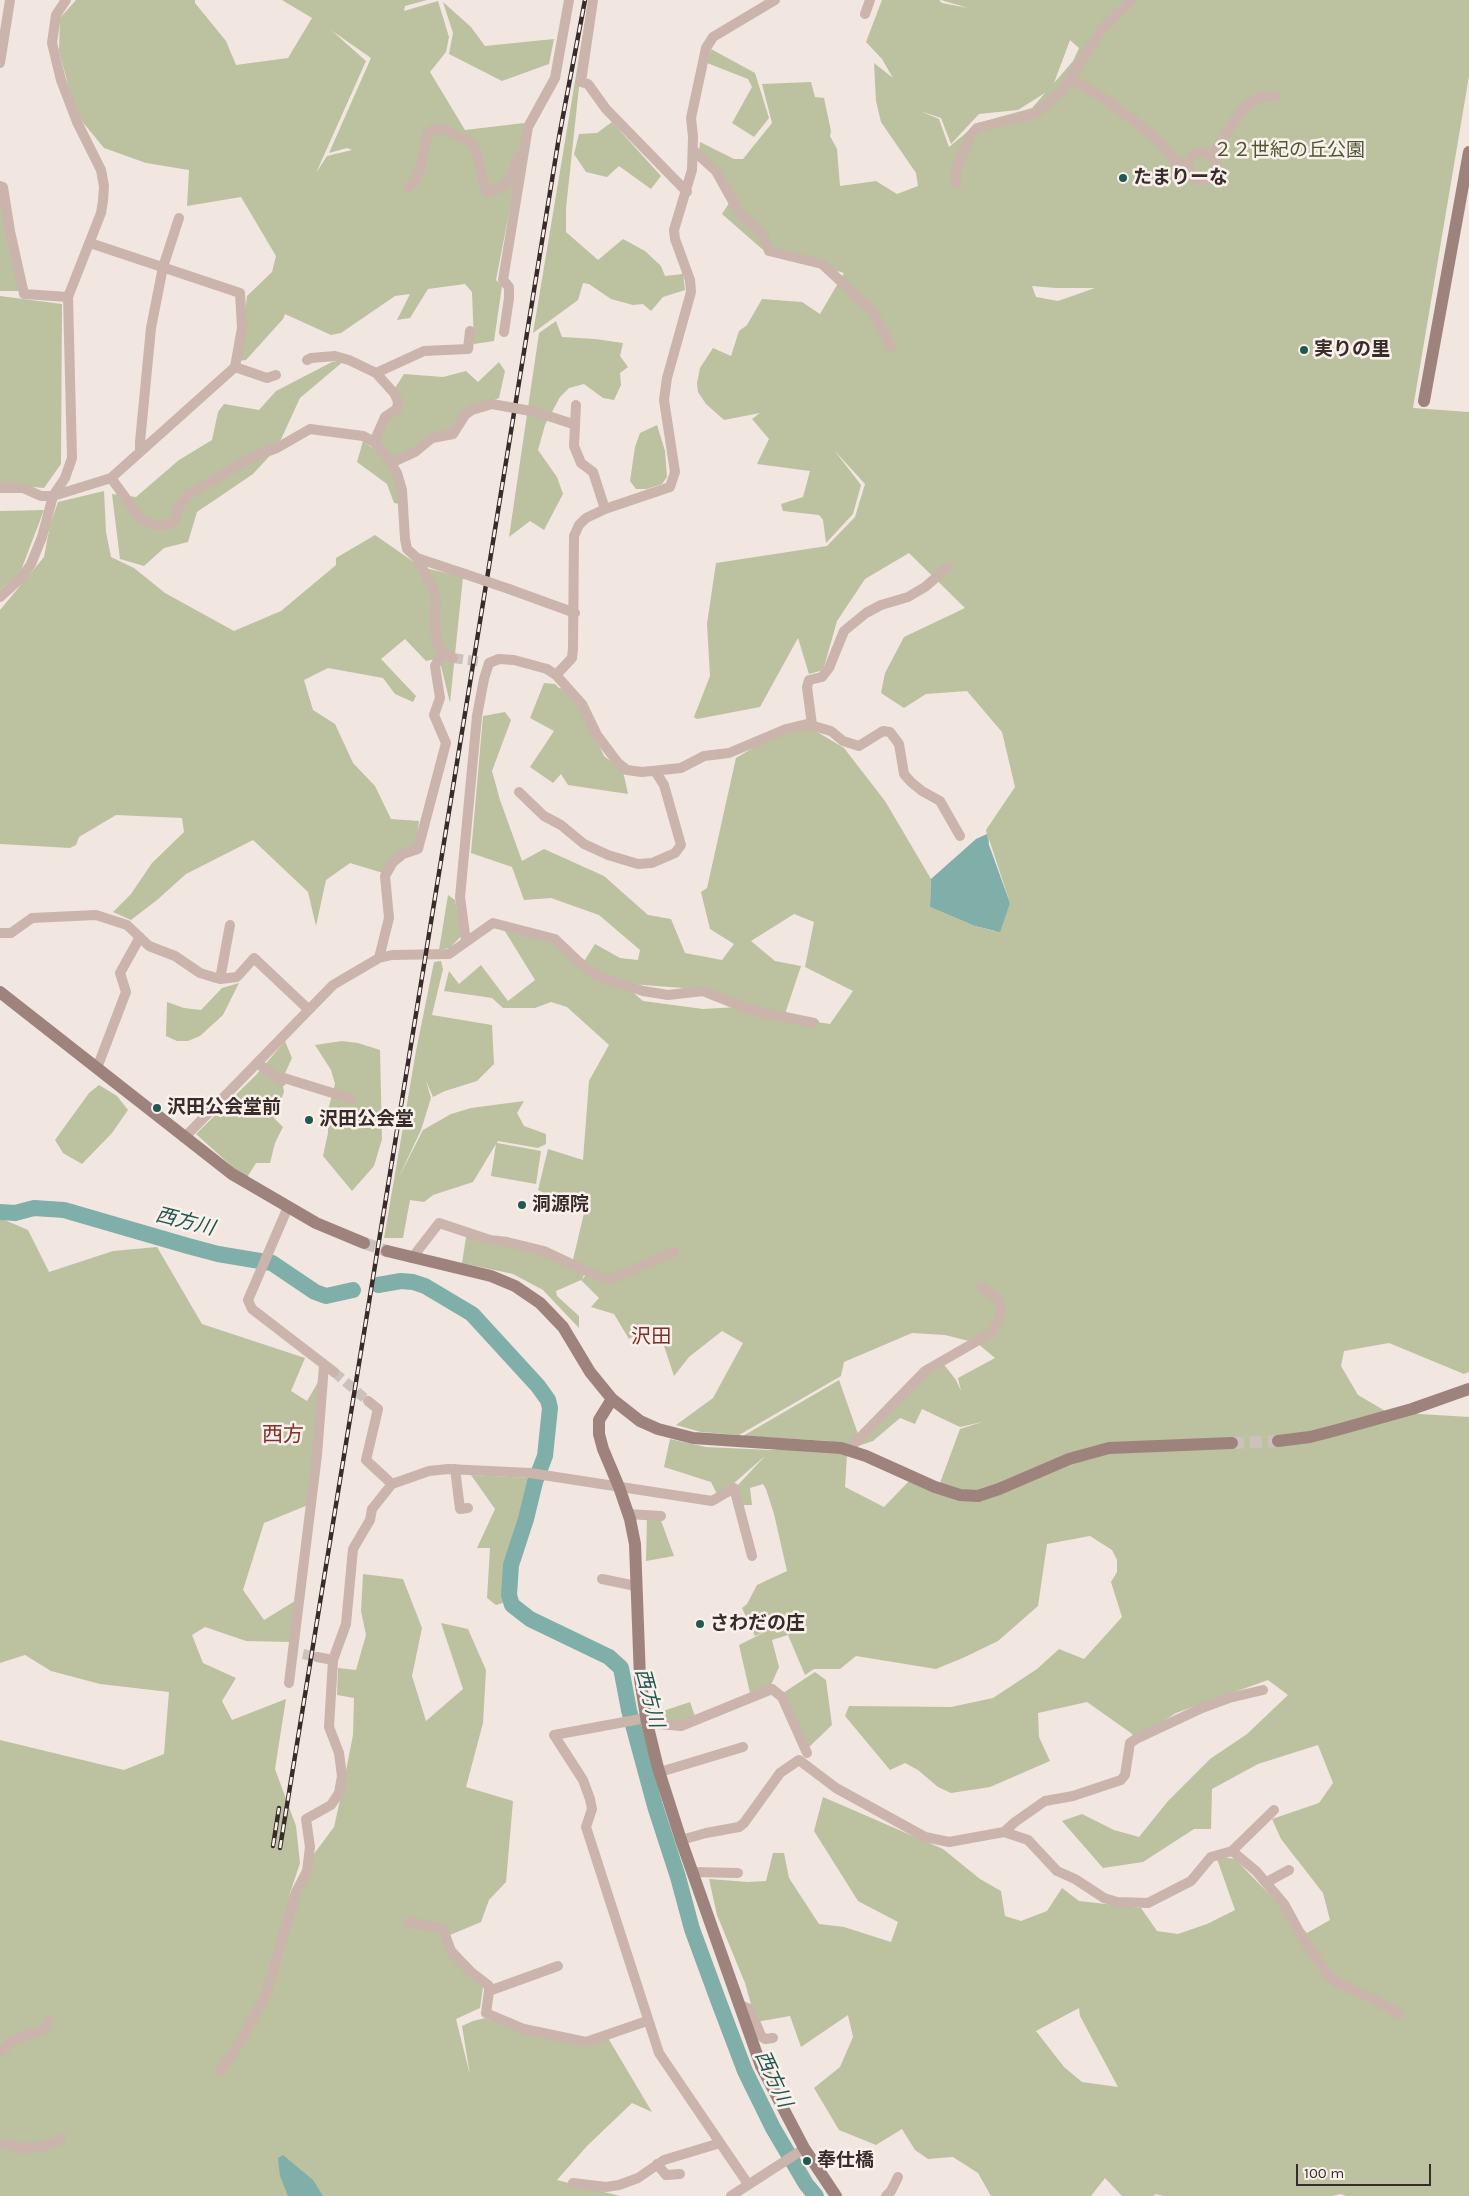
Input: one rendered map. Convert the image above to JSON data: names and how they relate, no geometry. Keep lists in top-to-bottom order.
{
  "districts": ["沢田", "西方"],
  "water": ["西方川"],
  "parks": ["２２世紀の丘公園"],
  "places": [
    "たまりーな",
    "実りの里",
    "沢田公会堂前",
    "沢田公会堂",
    "洞源院",
    "さわだの庄",
    "奉仕橋"
  ],
  "scale_bar": "100 m"
}
